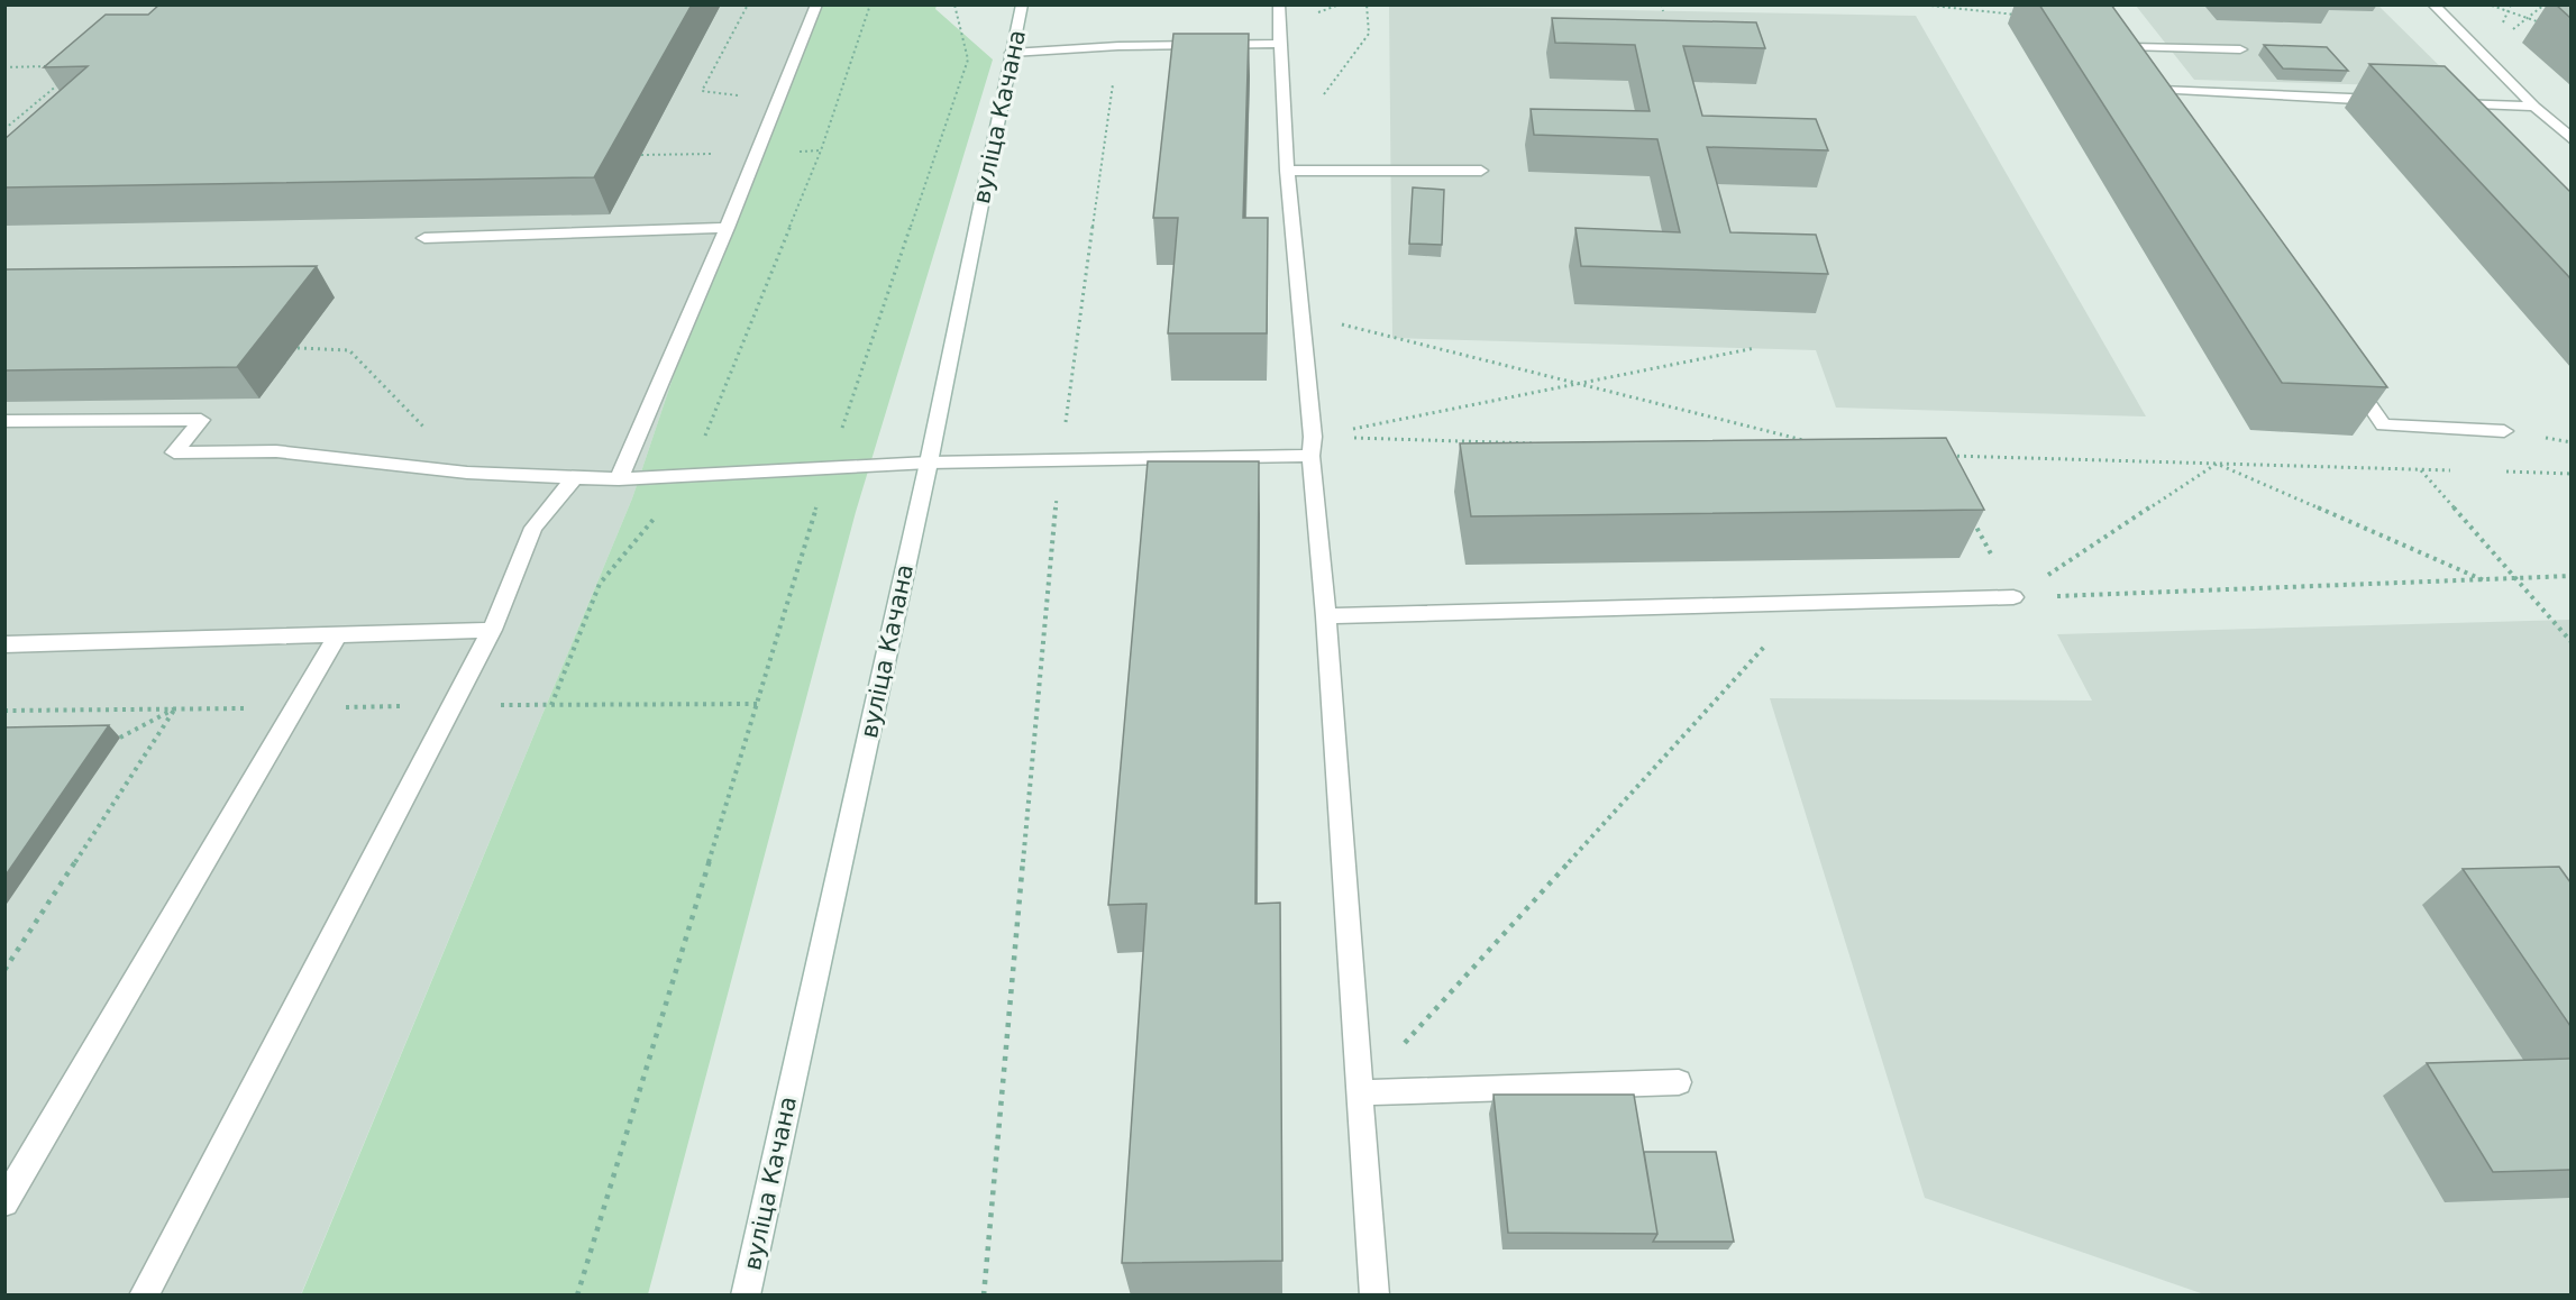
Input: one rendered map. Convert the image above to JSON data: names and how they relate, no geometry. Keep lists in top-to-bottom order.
{
  "streets": {
    "main road": ["вуліца Качана"]
  }
}
